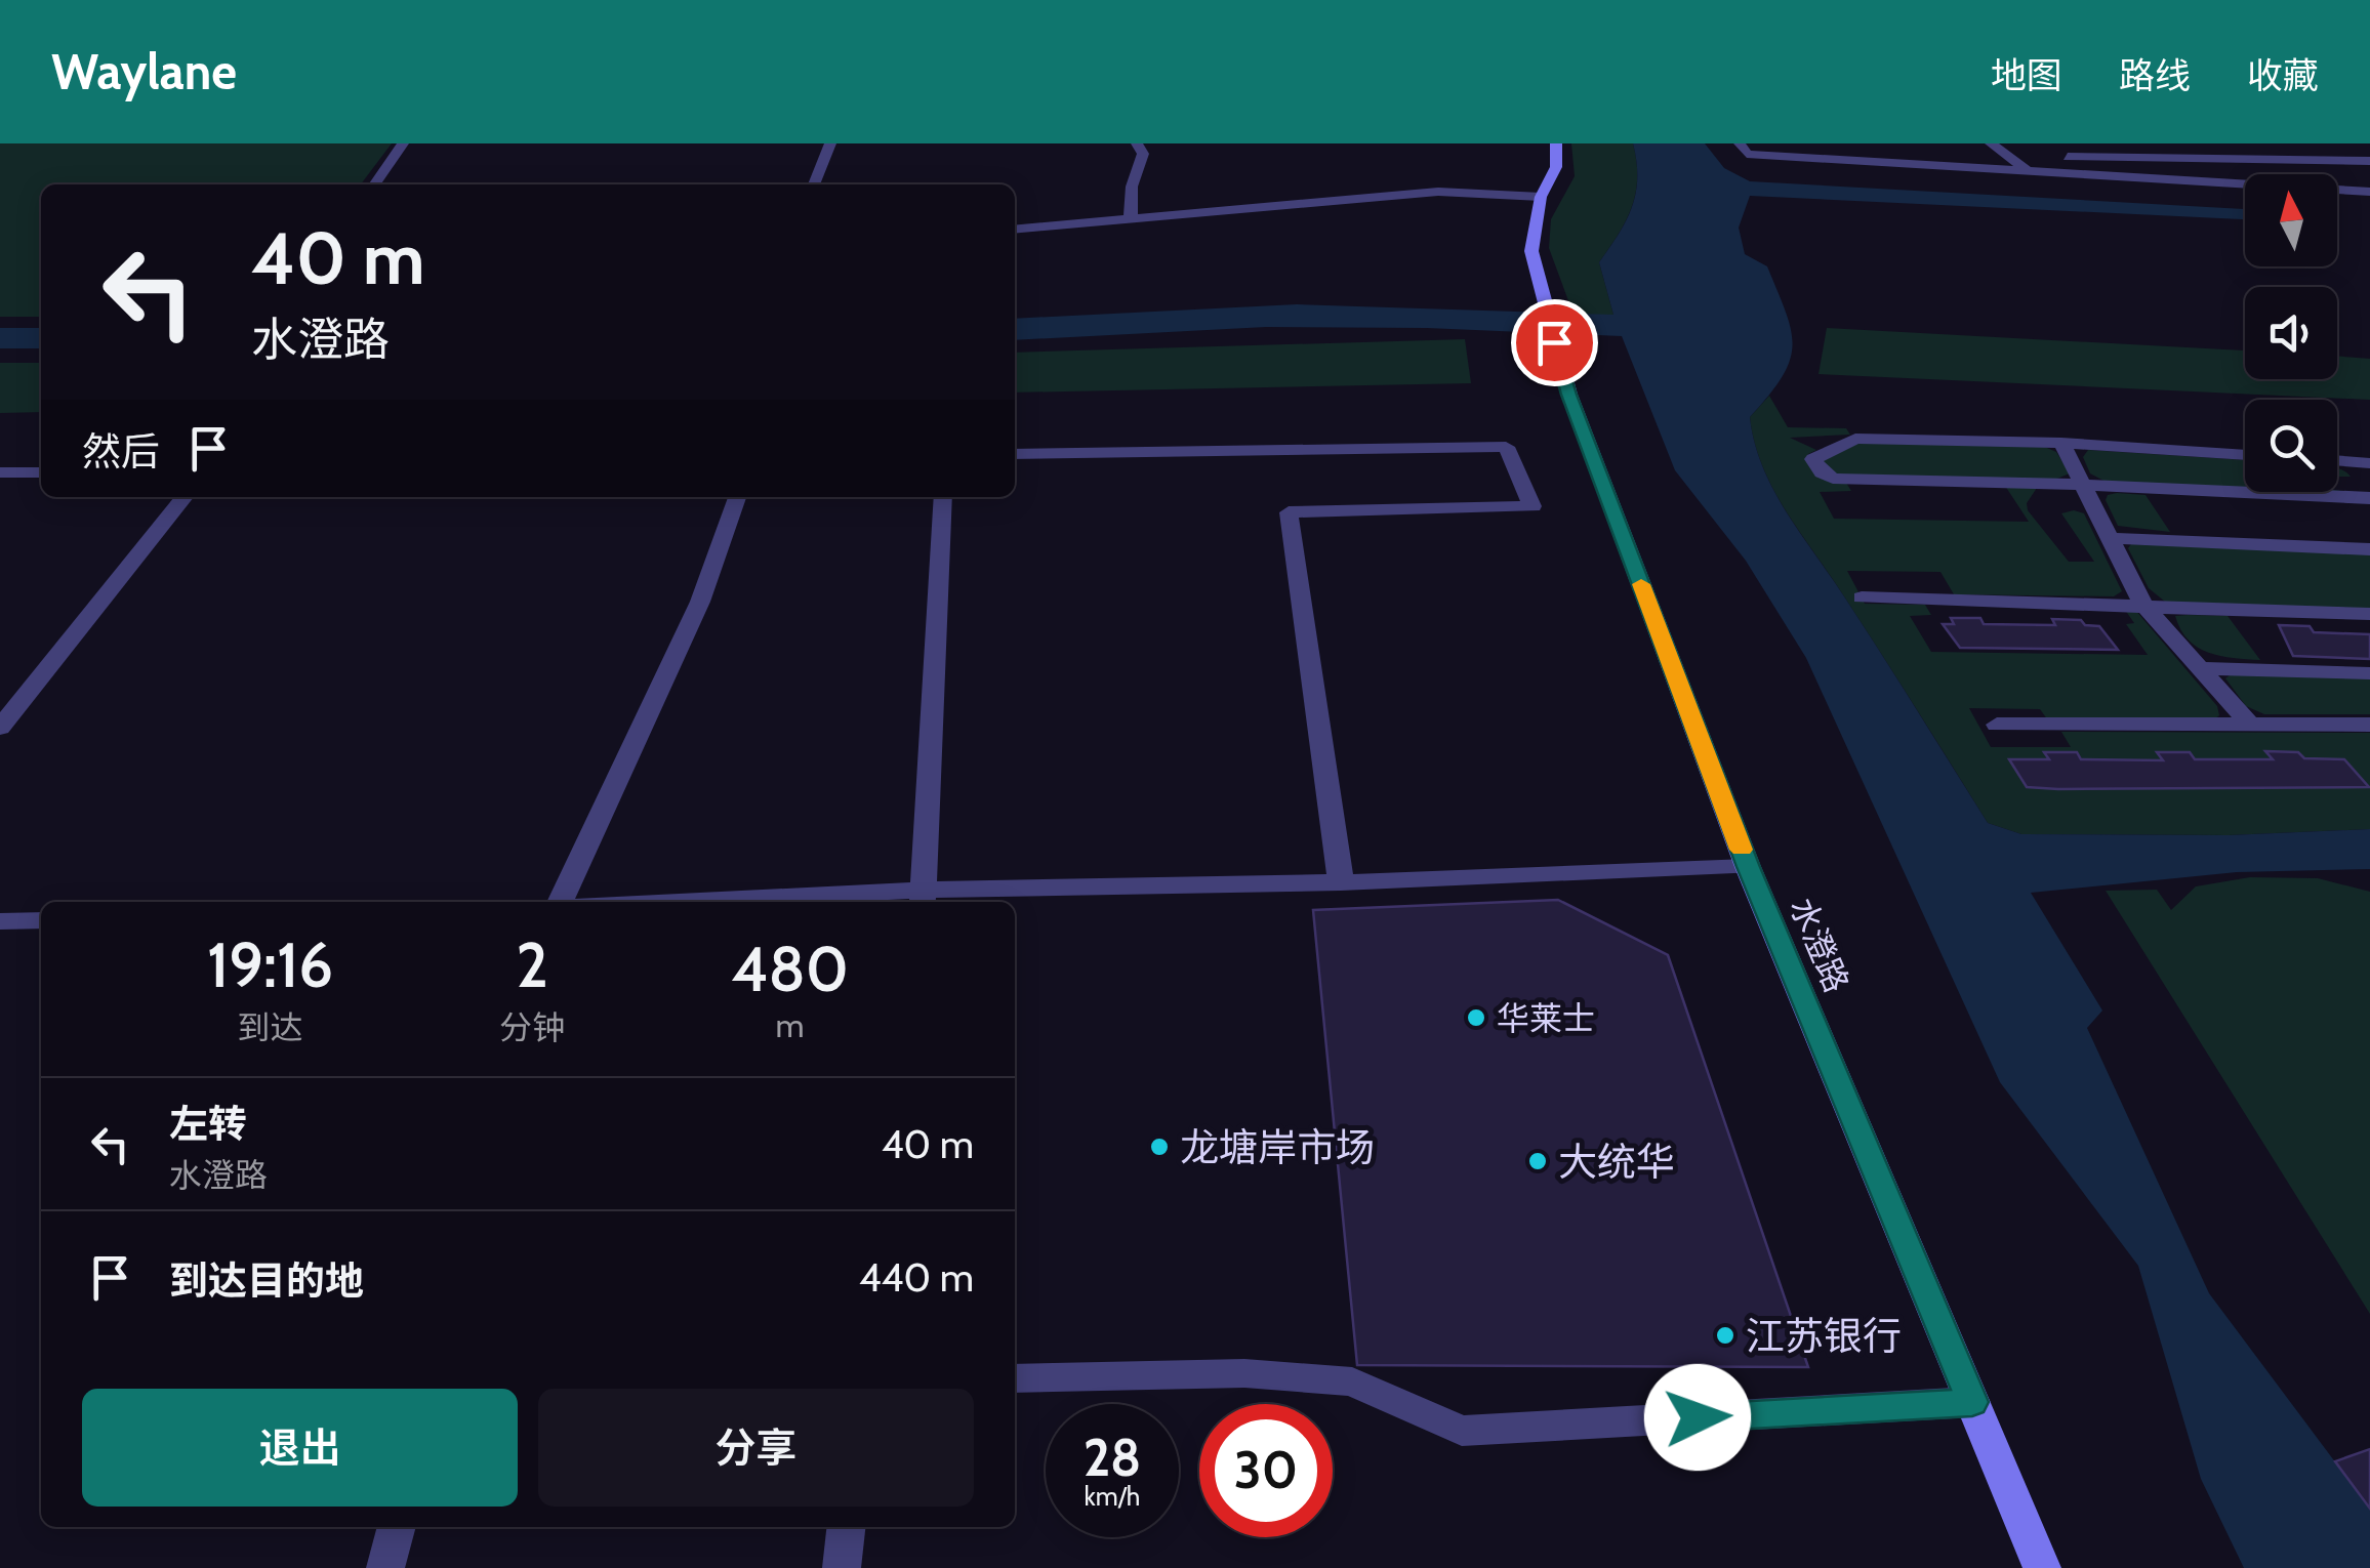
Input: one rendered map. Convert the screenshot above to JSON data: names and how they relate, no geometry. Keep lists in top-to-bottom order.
{
  "streets": {
    "street": ["水澄路"]
  },
  "places": [
    "华莱士",
    "龙塘岸市场",
    "大统华",
    "江苏银行"
  ],
  "north": "top",
  "page": {
    "header": "Waylane",
    "nav": ["地图", "路线", "收藏"],
    "turn": ["40 m", "水澄路"],
    "then": "然后",
    "eta": [
      "19:16",
      "到达",
      "2",
      "分钟",
      "480",
      "m"
    ],
    "list": [
      {
        "name": "左转",
        "note": "水澄路",
        "value": "40 m"
      },
      {
        "name": "到达目的地",
        "value": "440 m"
      }
    ],
    "buttons": ["退出", "分享"],
    "speed": "28 km/h",
    "limit": "30"
  }
}
